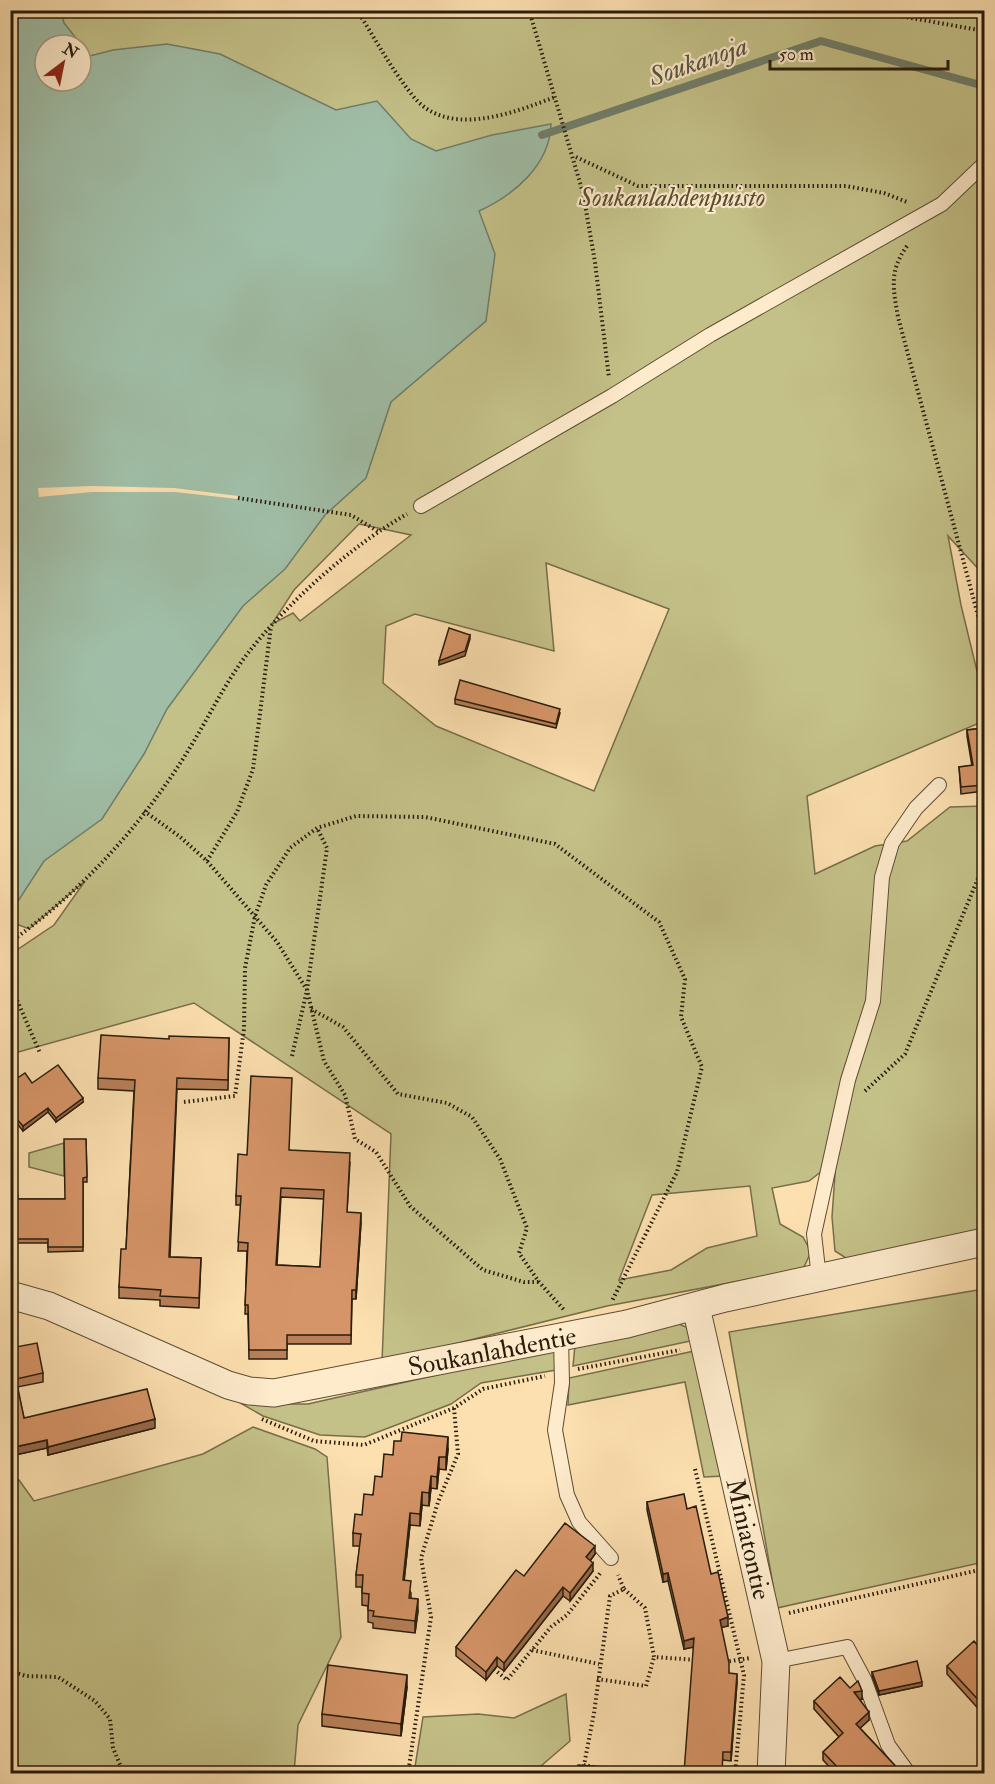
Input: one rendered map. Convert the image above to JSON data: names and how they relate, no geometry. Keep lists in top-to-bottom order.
{
  "streets": {
    "street": ["Soukanlahdentie", "Miniatontie"]
  },
  "crossings": [
    ["Soukanlahdentie", "Miniatontie"]
  ],
  "water": ["Soukanoja"],
  "parks": ["Soukanlahdenpuisto"],
  "scale_bar": "50 m",
  "north": "top right"
}
